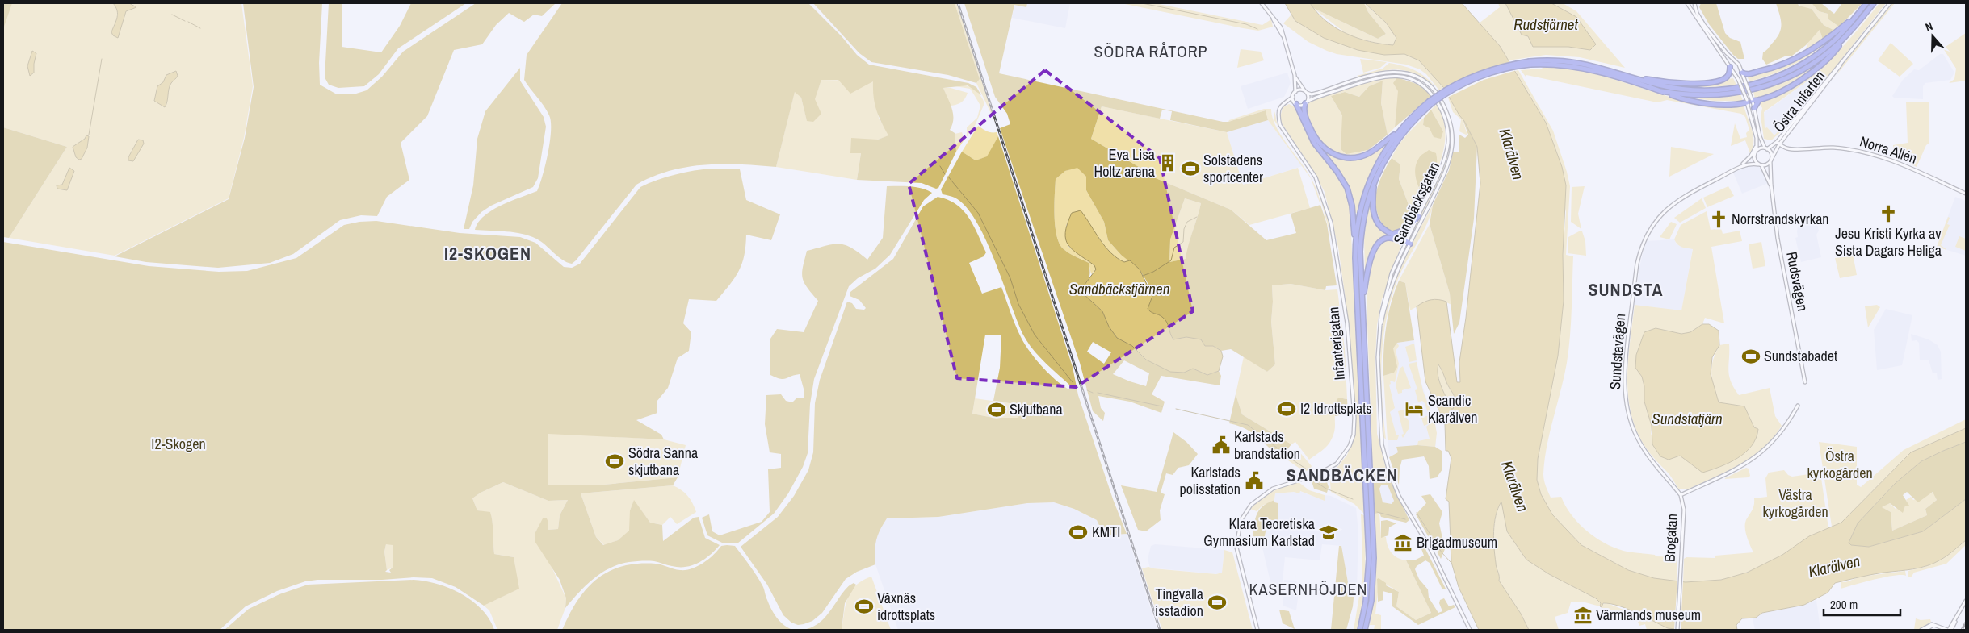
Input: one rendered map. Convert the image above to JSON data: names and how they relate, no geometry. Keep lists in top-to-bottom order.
{
  "streets": {
    "street": [
      "Östra Infarten",
      "Norra Allén",
      "Sandbäcksgatan",
      "Rudsvägen",
      "Infanterigatan",
      "Sundstavägen",
      "Brogatan"
    ]
  },
  "crossings": [
    ["Östra Infarten", "Norra Allén"],
    ["Östra Infarten", "Rudsvägen"],
    ["Östra Infarten", "Sundstavägen"],
    ["Rudsvägen", "Sundstavägen"],
    ["Sundstavägen", "Brogatan"]
  ],
  "districts": [
    "SÖDRA RÅTORP",
    "I2-SKOGEN",
    "SUNDSTA",
    "SANDBÄCKEN",
    "KASERNHÖJDEN"
  ],
  "water": [
    "Rudstjärnet",
    "Klarälven",
    "Sandbäckstjärnen",
    "Sundstatjärn"
  ],
  "parks": ["I2-Skogen", "Östra kyrkogården", "Västra kyrkogården"],
  "places": {
    "building": ["Eva Lisa Holtz arena"],
    "sports": [
      "Solstadens sportcenter",
      "Sundstabadet",
      "I2 Idrottsplats",
      "Skjutbana",
      "Södra Sanna skjutbana",
      "KMTI",
      "Tingvalla isstadion",
      "Våxnäs idrottsplats"
    ],
    "church": ["Jesu Kristi Kyrka av Sista Dagars Heliga", "Norrstrandskyrkan"],
    "hotel": ["Scandic Klarälven"],
    "public building": ["Karlstads brandstation", "Karlstads polisstation"],
    "school or university": ["Klara Teoretiska Gymnasium Karlstad"],
    "museum": ["Brigadmuseum", "Värmlands museum"]
  },
  "scale_bar": "200 m",
  "north": "top"
}
